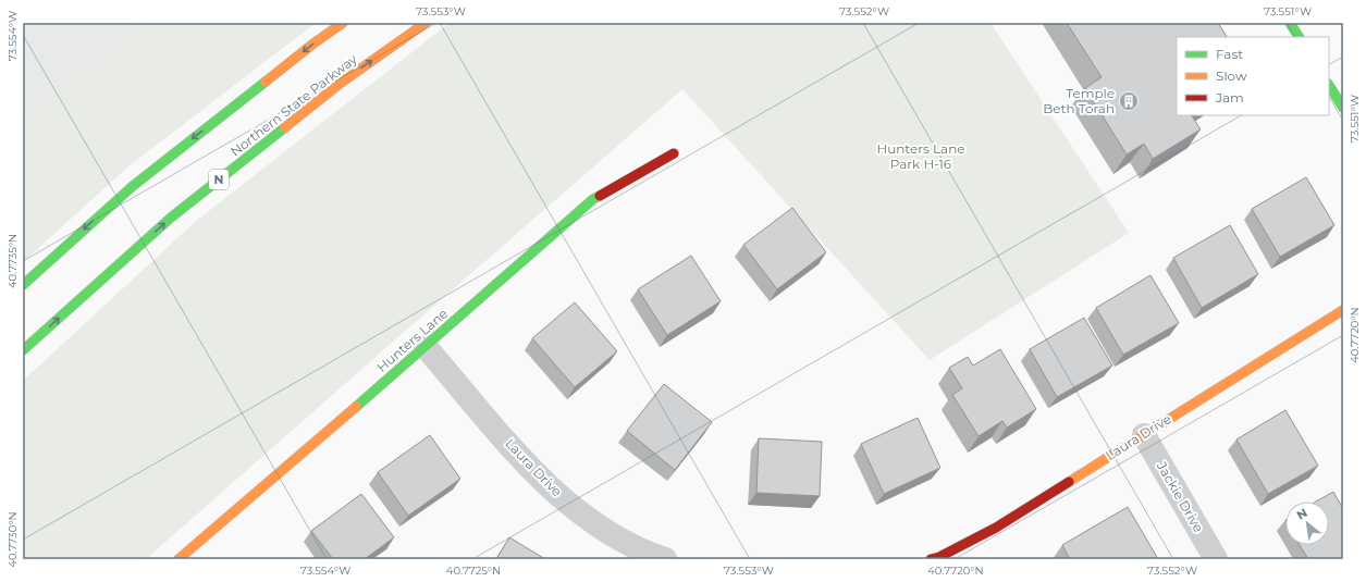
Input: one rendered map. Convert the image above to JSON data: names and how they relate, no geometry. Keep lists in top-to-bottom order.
{
  "streets": {
    "main road": [
      "Northern State Parkway",
      "N",
      "Hunters Lane",
      "Laura Drive"
    ],
    "street": ["Jackie Drive"]
  },
  "crossings": [
    ["Hunters Lane", "Laura Drive"],
    ["Laura Drive", "Jackie Drive"]
  ],
  "parks": ["Hunters Lane Park H-16"],
  "places": {
    "building": ["Temple Beth Torah"]
  },
  "legend": ["Fast", "Slow", "Jam"],
  "north": "top left",
  "coordinates": [
    "73.553°W",
    "73.552°W",
    "73.551°W",
    "73.554°W",
    "40.7735°N",
    "40.7720°N",
    "40.7730°N",
    "40.7725°N"
  ]
}
